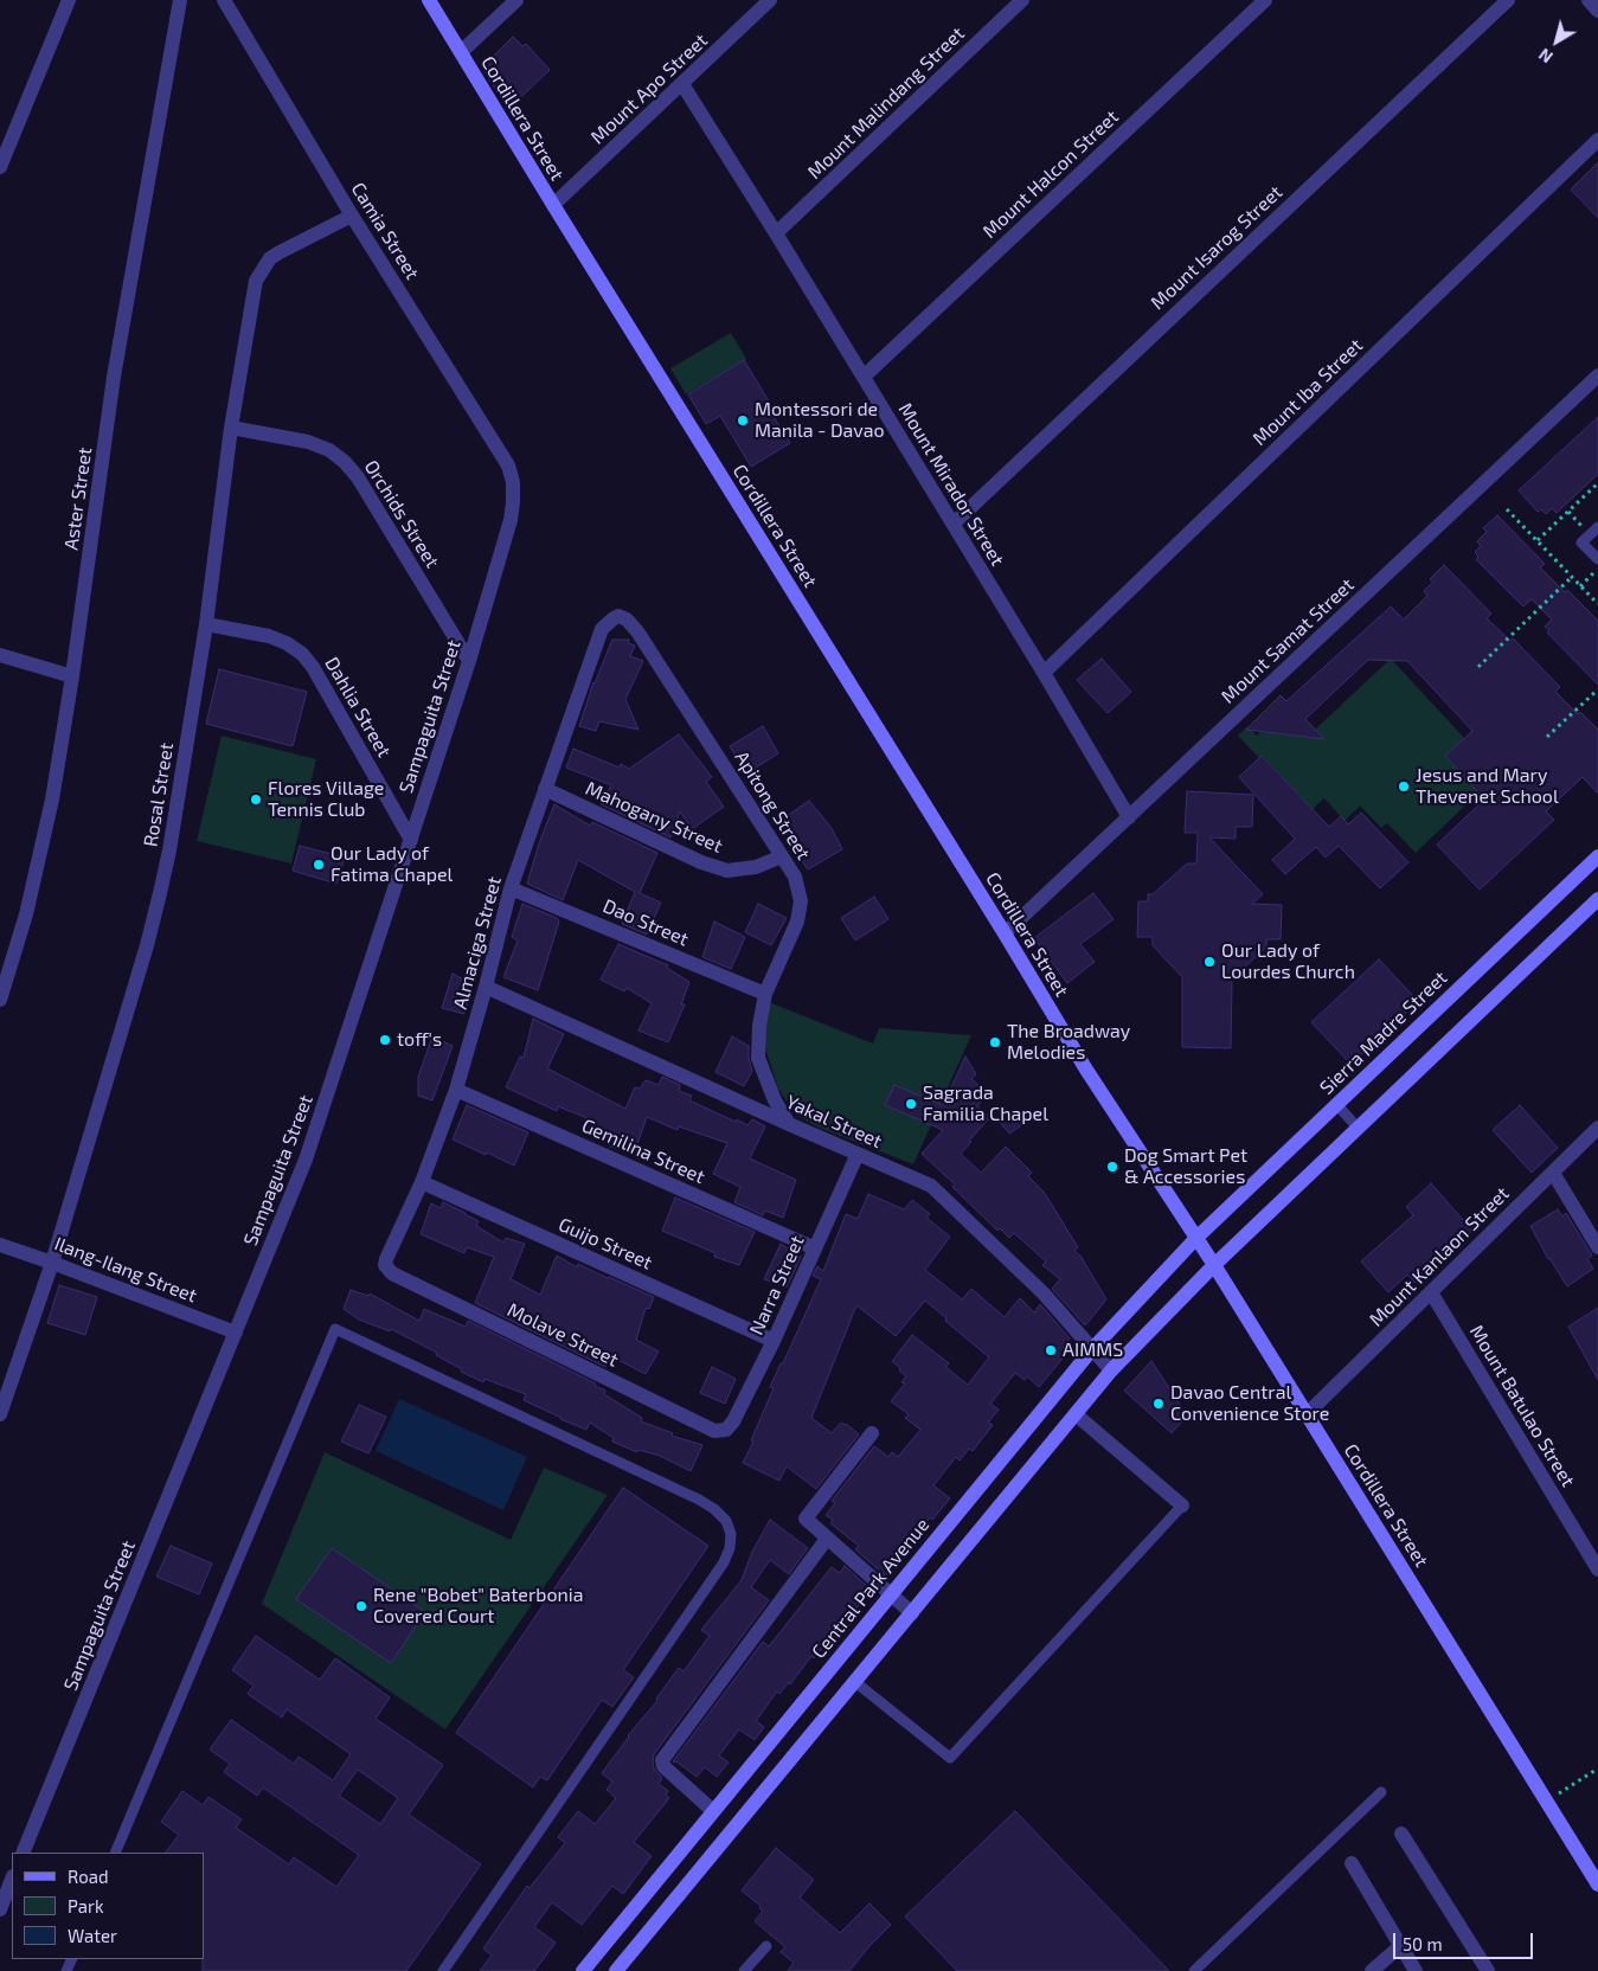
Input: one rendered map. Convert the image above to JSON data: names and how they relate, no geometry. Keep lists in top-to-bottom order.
{
  "streets": {
    "street": [
      "Mount Apo Street",
      "Mount Malindang Street",
      "Cordillera Street",
      "Mount Halcon Street",
      "Camia Street",
      "Mount Isarog Street",
      "Mount Iba Street",
      "Mount Mirador Street",
      "Aster Street",
      "Orchids Street",
      "Mount Samat Street",
      "Dahlia Street",
      "Sampaguita Street",
      "Rosal Street",
      "Apitong Street",
      "Mahogany Street",
      "Dao Street",
      "Almaciga Street",
      "Sierra Madre Street",
      "Yakal Street",
      "Gemilina Street",
      "Guijo Street",
      "Mount Kanlaon Street",
      "Ilang-Ilang Street",
      "Narra Street",
      "Molave Street",
      "Mount Batulao Street",
      "Central Park Avenue"
    ]
  },
  "crossings": [
    ["Mount Apo Street", "Cordillera Street"],
    ["Mount Apo Street", "Mount Mirador Street"],
    ["Mount Malindang Street", "Mount Mirador Street"],
    ["Cordillera Street", "Mount Samat Street"],
    ["Cordillera Street", "Sierra Madre Street"],
    ["Cordillera Street", "Mount Kanlaon Street"],
    ["Cordillera Street", "Central Park Avenue"],
    ["Mount Halcon Street", "Mount Mirador Street"],
    ["Camia Street", "Sampaguita Street"],
    ["Camia Street", "Rosal Street"],
    ["Mount Isarog Street", "Mount Mirador Street"],
    ["Mount Iba Street", "Mount Mirador Street"],
    ["Mount Mirador Street", "Mount Samat Street"],
    ["Orchids Street", "Sampaguita Street"],
    ["Orchids Street", "Rosal Street"],
    ["Dahlia Street", "Sampaguita Street"],
    ["Dahlia Street", "Rosal Street"],
    ["Sampaguita Street", "Ilang-Ilang Street"],
    ["Rosal Street", "Ilang-Ilang Street"],
    ["Apitong Street", "Mahogany Street"],
    ["Apitong Street", "Dao Street"],
    ["Apitong Street", "Almaciga Street"],
    ["Apitong Street", "Yakal Street"],
    ["Mahogany Street", "Almaciga Street"],
    ["Dao Street", "Almaciga Street"],
    ["Almaciga Street", "Yakal Street"],
    ["Almaciga Street", "Gemilina Street"],
    ["Almaciga Street", "Guijo Street"],
    ["Almaciga Street", "Molave Street"],
    ["Sierra Madre Street", "Central Park Avenue"],
    ["Yakal Street", "Narra Street"],
    ["Yakal Street", "Central Park Avenue"],
    ["Gemilina Street", "Narra Street"],
    ["Guijo Street", "Narra Street"],
    ["Mount Kanlaon Street", "Mount Batulao Street"],
    ["Narra Street", "Molave Street"]
  ],
  "places": [
    "Montessori de Manila - Davao",
    "Jesus and Mary Thevenet School",
    "Flores Village Tennis Club",
    "Our Lady of Fatima Chapel",
    "Our Lady of Lourdes Church",
    "toff's",
    "The Broadway Melodies",
    "Sagrada Familia Chapel",
    "Dog Smart Pet & Accessories",
    "AIMMS",
    "Davao Central Convenience Store",
    "Rene \"Bobet\" Baterbonia Covered Court"
  ],
  "legend": ["Road", "Park", "Water"],
  "scale_bar": "50 m",
  "north": "bottom left"
}
